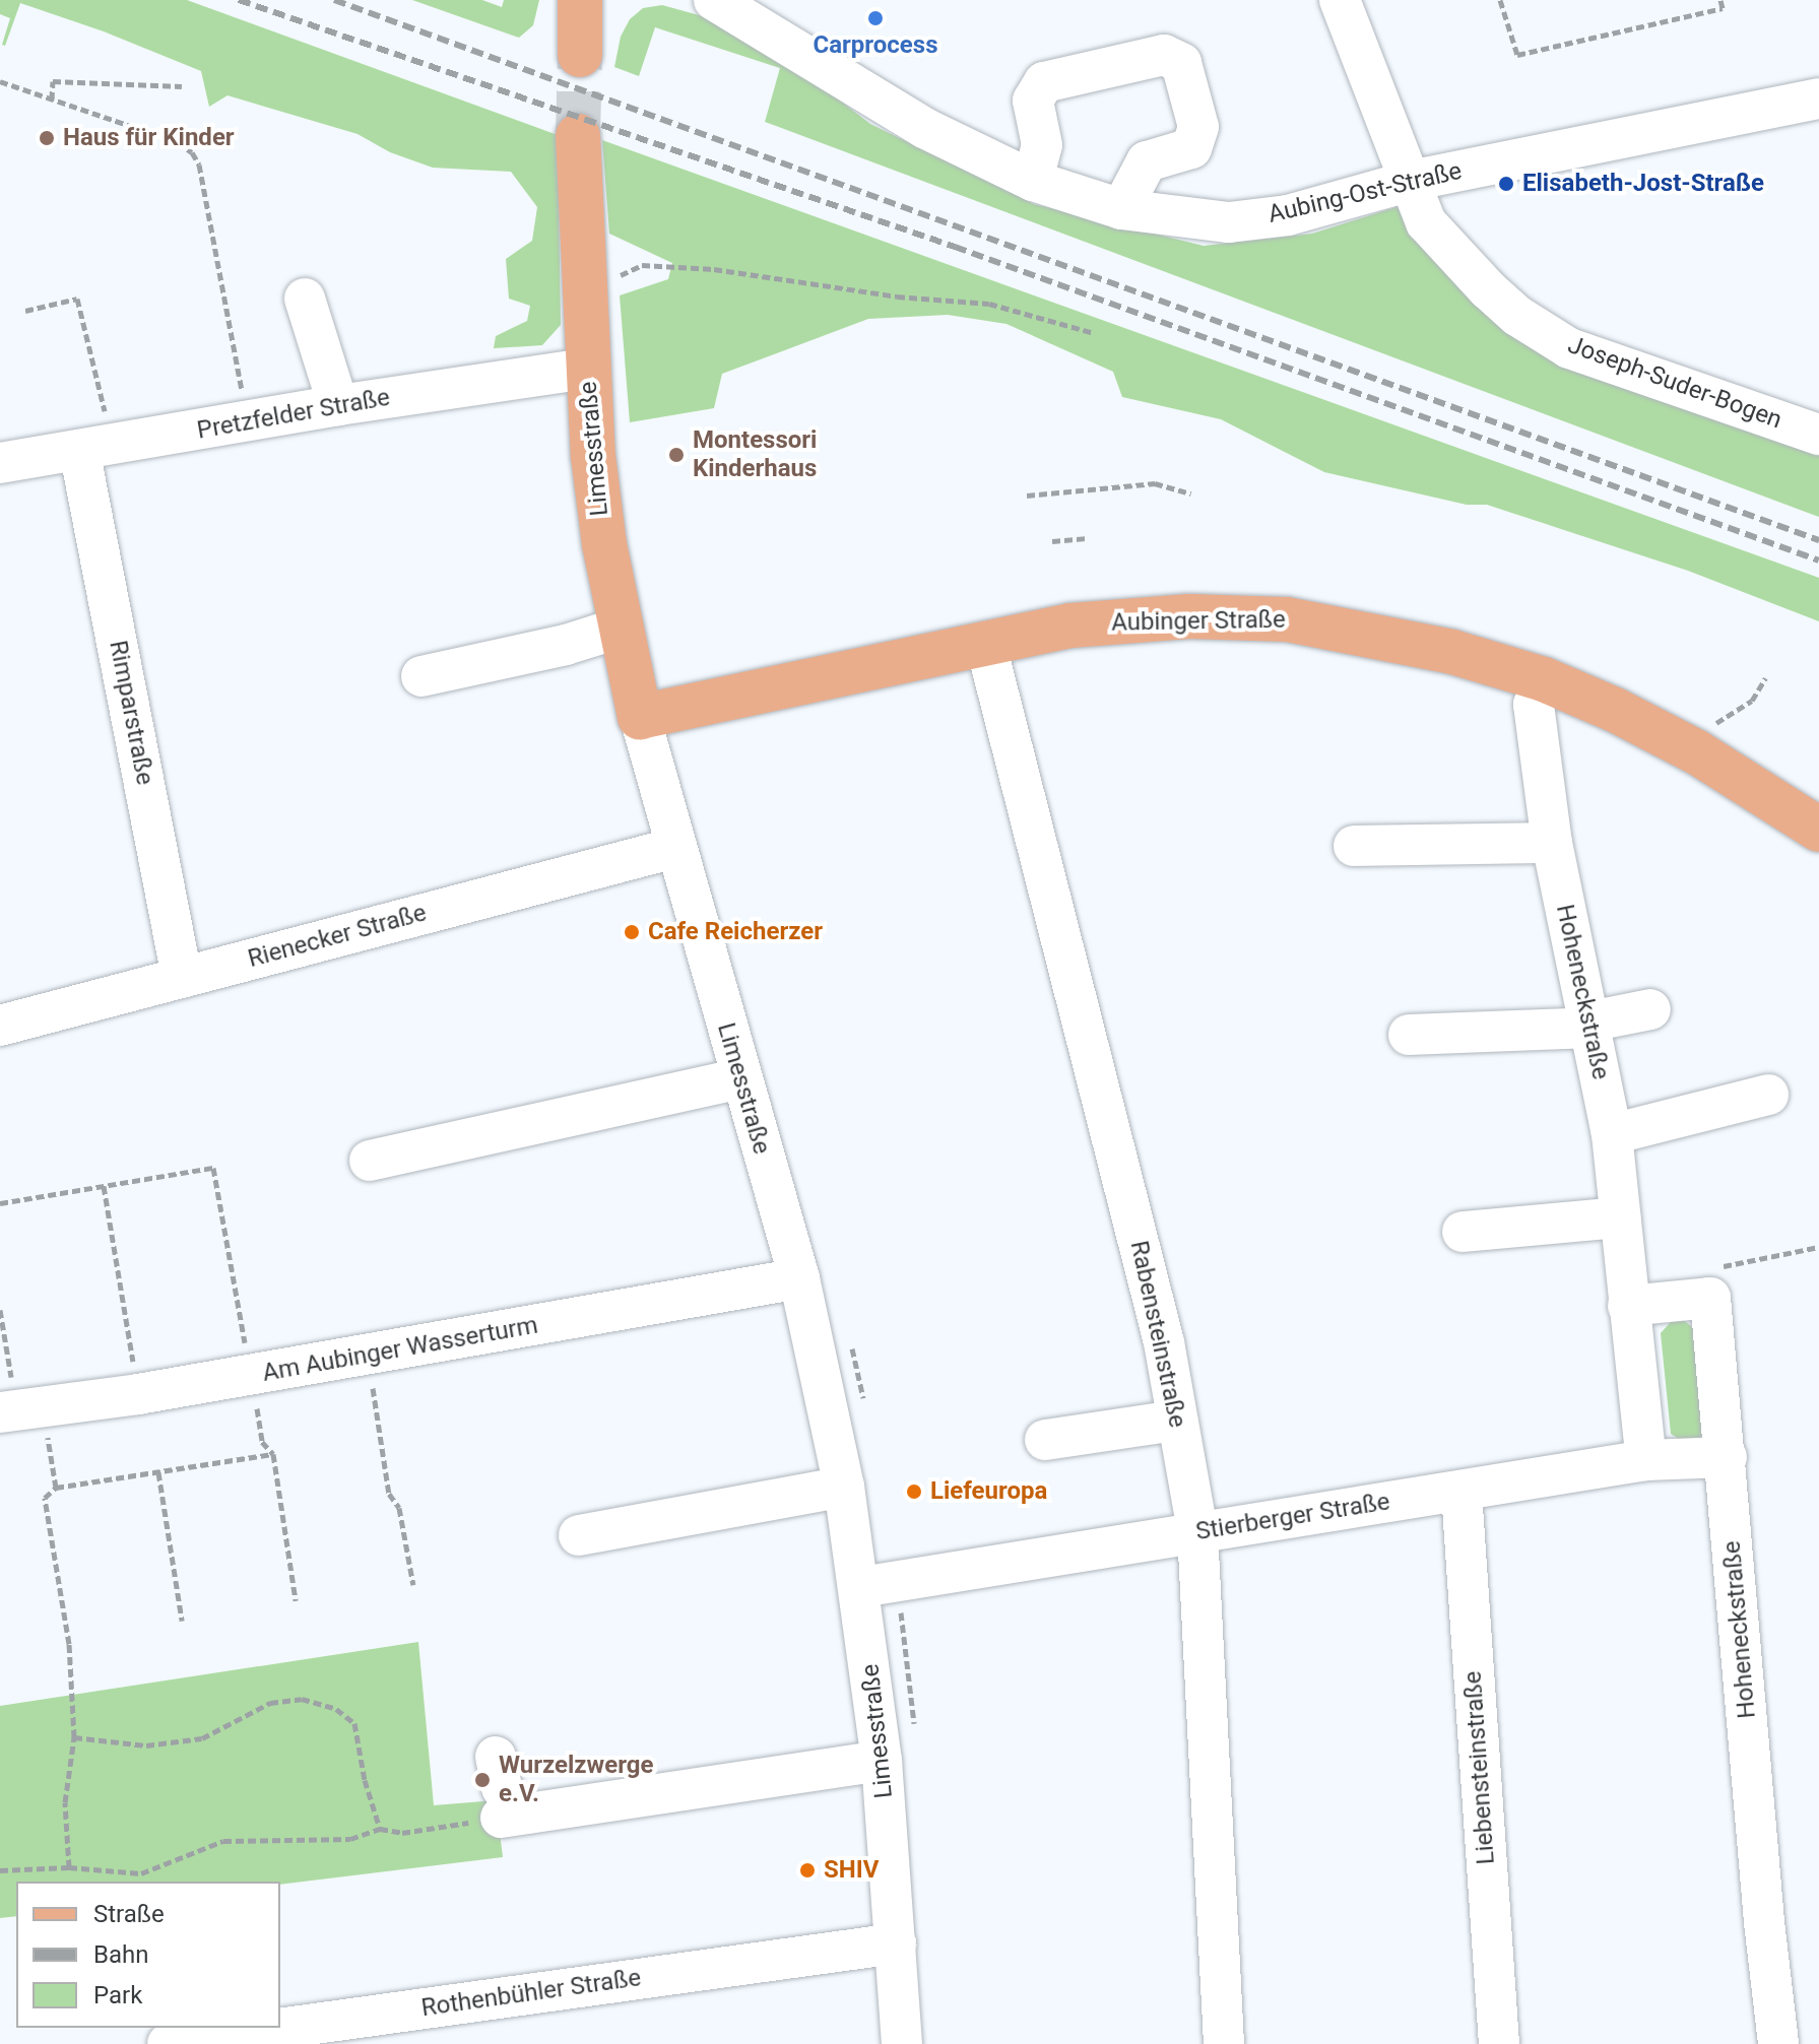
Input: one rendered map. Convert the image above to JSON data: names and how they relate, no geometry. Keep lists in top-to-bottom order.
{
  "streets": {
    "main road": ["Limesstraße", "Aubinger Straße"],
    "street": [
      "Aubing-Ost-Straße",
      "Joseph-Suder-Bogen",
      "Pretzfelder Straße",
      "Rimparstraße",
      "Rienecker Straße",
      "Hoheneckstraße",
      "Rabensteinstraße",
      "Am Aubinger Wasserturm",
      "Stierberger Straße",
      "Liebensteinstraße",
      "Rothenbühler Straße"
    ]
  },
  "crossings": [
    ["Aubing-Ost-Straße", "Joseph-Suder-Bogen"],
    ["Pretzfelder Straße", "Limesstraße"],
    ["Pretzfelder Straße", "Rimparstraße"],
    ["Limesstraße", "Aubinger Straße"],
    ["Limesstraße", "Rienecker Straße"],
    ["Limesstraße", "Am Aubinger Wasserturm"],
    ["Limesstraße", "Stierberger Straße"],
    ["Limesstraße", "Rothenbühler Straße"],
    ["Aubinger Straße", "Hoheneckstraße"],
    ["Aubinger Straße", "Rabensteinstraße"],
    ["Rimparstraße", "Rienecker Straße"],
    ["Hoheneckstraße", "Stierberger Straße"],
    ["Rabensteinstraße", "Stierberger Straße"],
    ["Stierberger Straße", "Liebensteinstraße"]
  ],
  "places": [
    "Carprocess",
    "Haus für Kinder",
    "Elisabeth-Jost-Straße",
    "Montessori Kinderhaus",
    "Cafe Reicherzer",
    "Liefeuropa",
    "Wurzelzwerge e.V.",
    "SHIV"
  ],
  "legend": ["Straße", "Bahn", "Park"]
}
